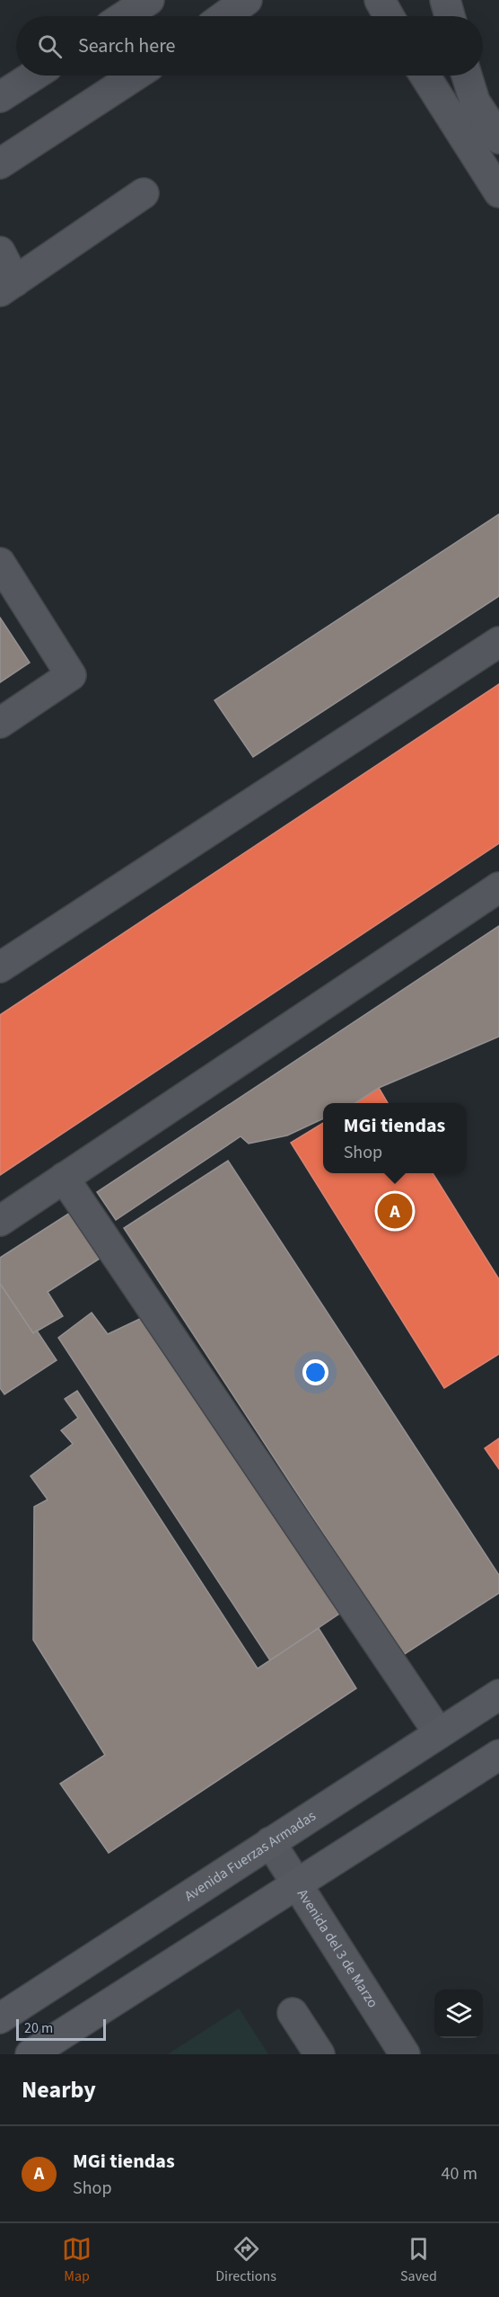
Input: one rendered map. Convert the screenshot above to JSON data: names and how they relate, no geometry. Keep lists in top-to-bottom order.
{
  "streets": {
    "main road": ["Avenida Fuerzas Armadas"],
    "street": ["Avenida del 3 de Marzo"]
  },
  "crossings": [
    ["Avenida Fuerzas Armadas", "Avenida del 3 de Marzo"]
  ],
  "scale_bar": "20 m",
  "page": {
    "search": "Search here",
    "popup": ["MGi tiendas", "Shop"],
    "pins": "A",
    "scale": "20 m",
    "heading": "Nearby",
    "list": [
      {
        "mark": "A",
        "name": "MGi tiendas",
        "note": "Shop",
        "value": "40 m"
      }
    ],
    "nav": ["Map", "Directions", "Saved"]
  }
}
